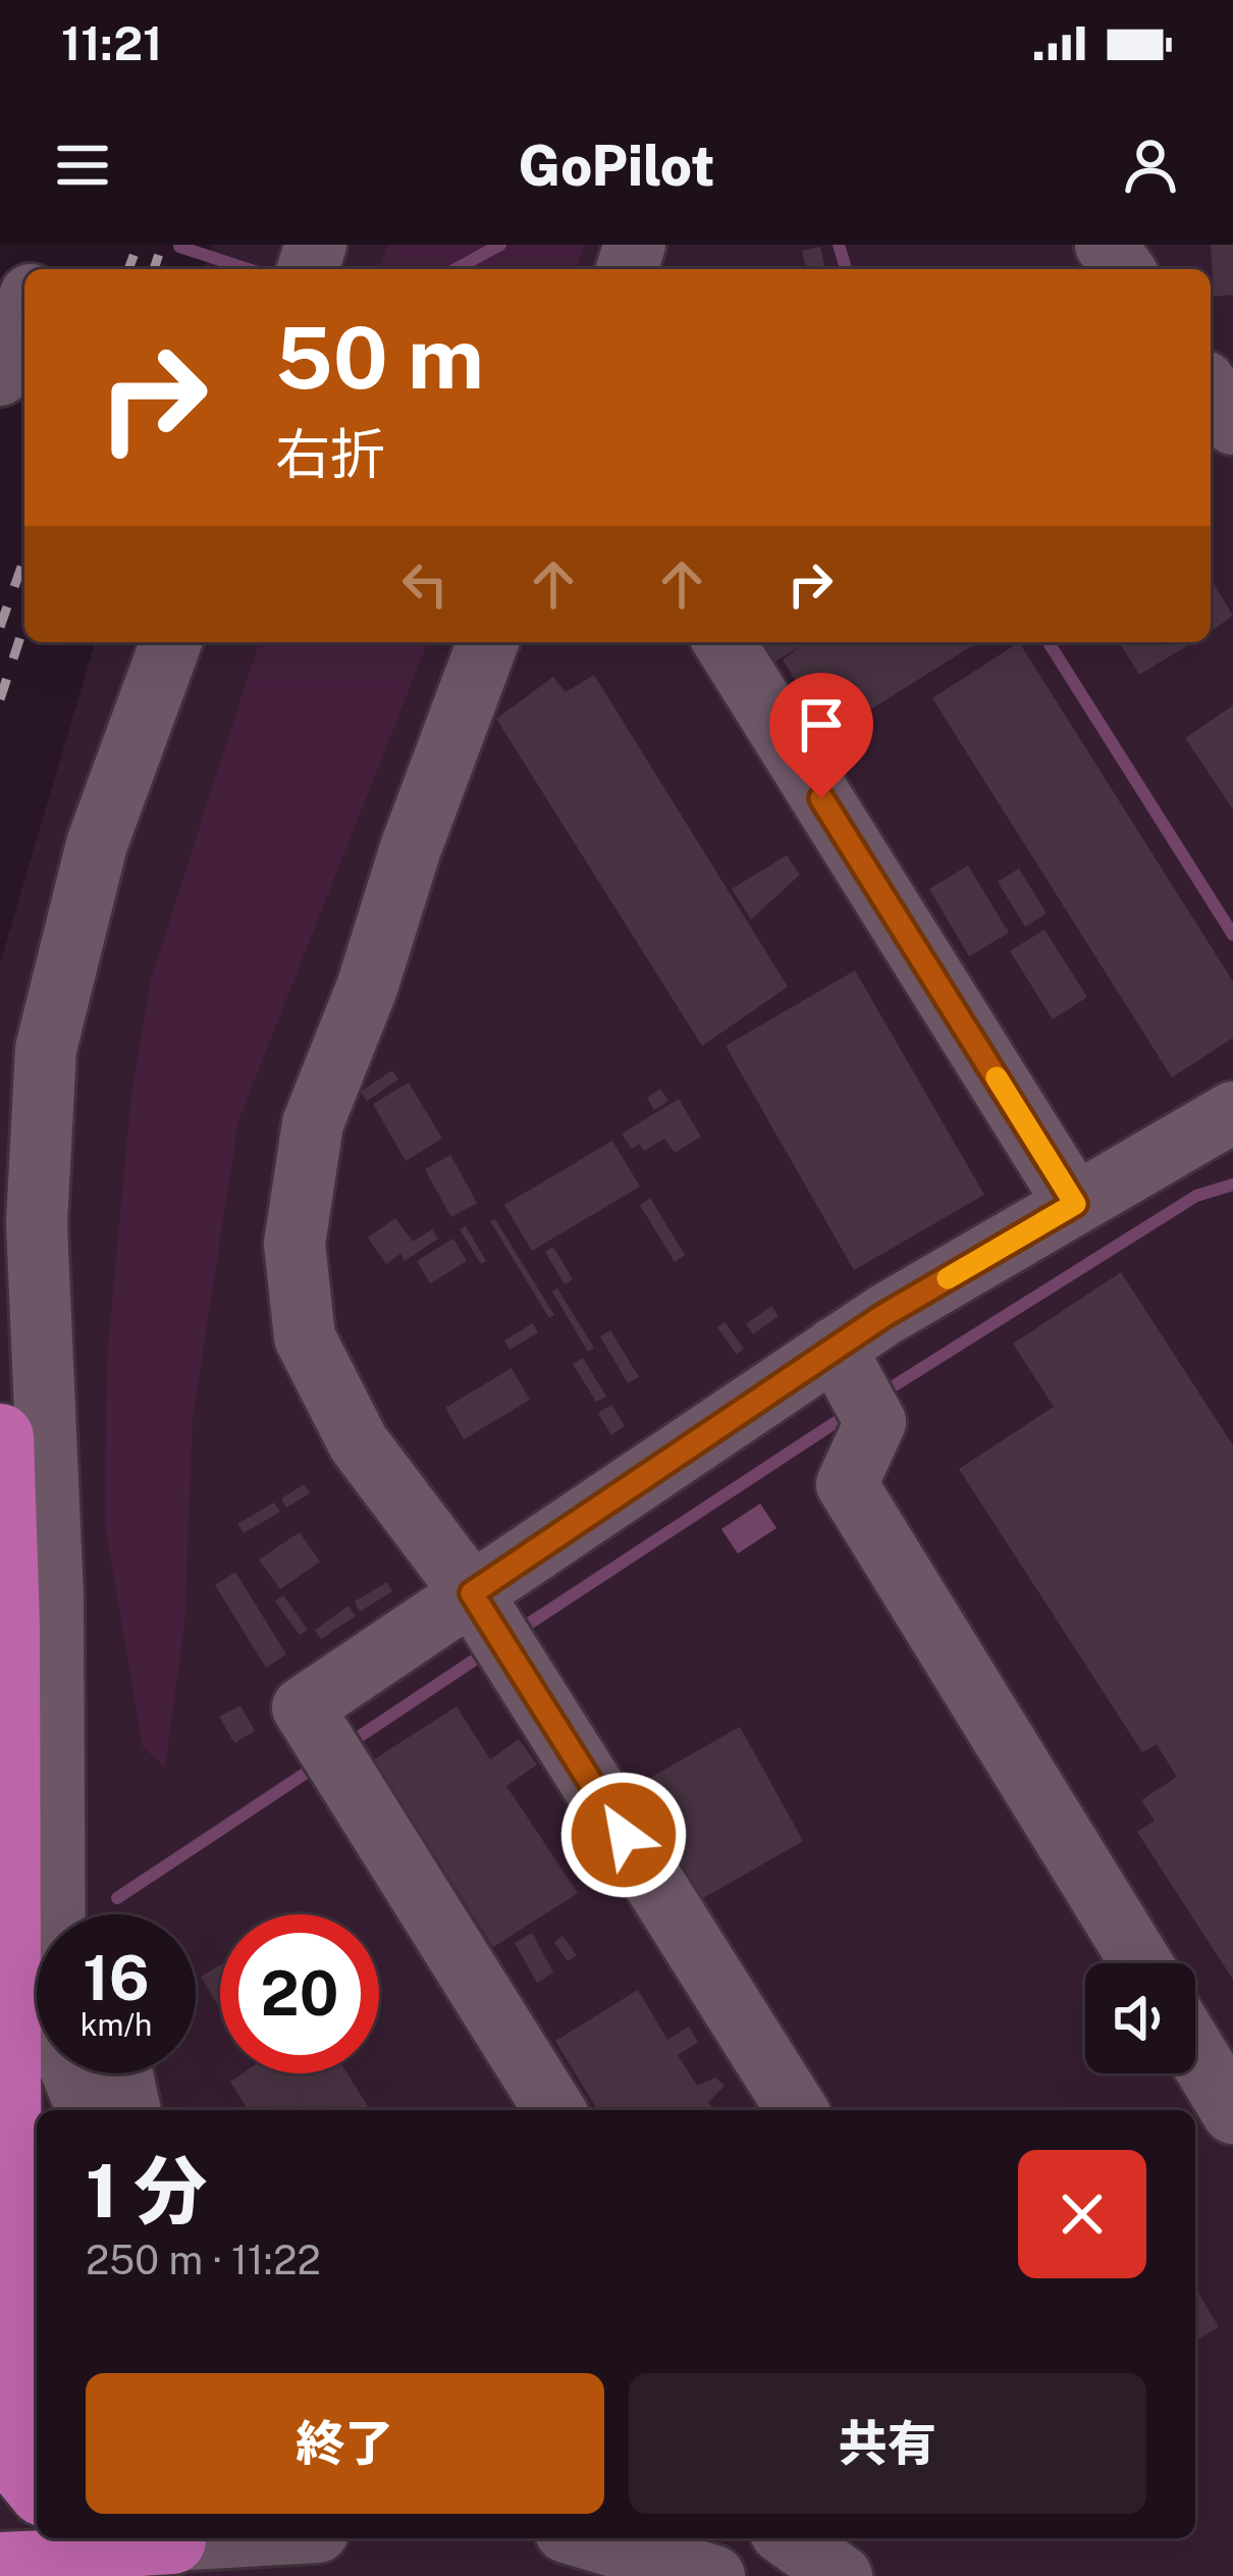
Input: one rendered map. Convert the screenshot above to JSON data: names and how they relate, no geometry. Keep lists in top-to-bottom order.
{
  "page": {
    "status": "11:21",
    "header": "GoPilot",
    "turn": ["50 m", "右折"],
    "speed": "16 km/h",
    "limit": "20",
    "heading": ["1 分", "250 m · 11:22"],
    "buttons": ["終了", "共有"]
  }
}
